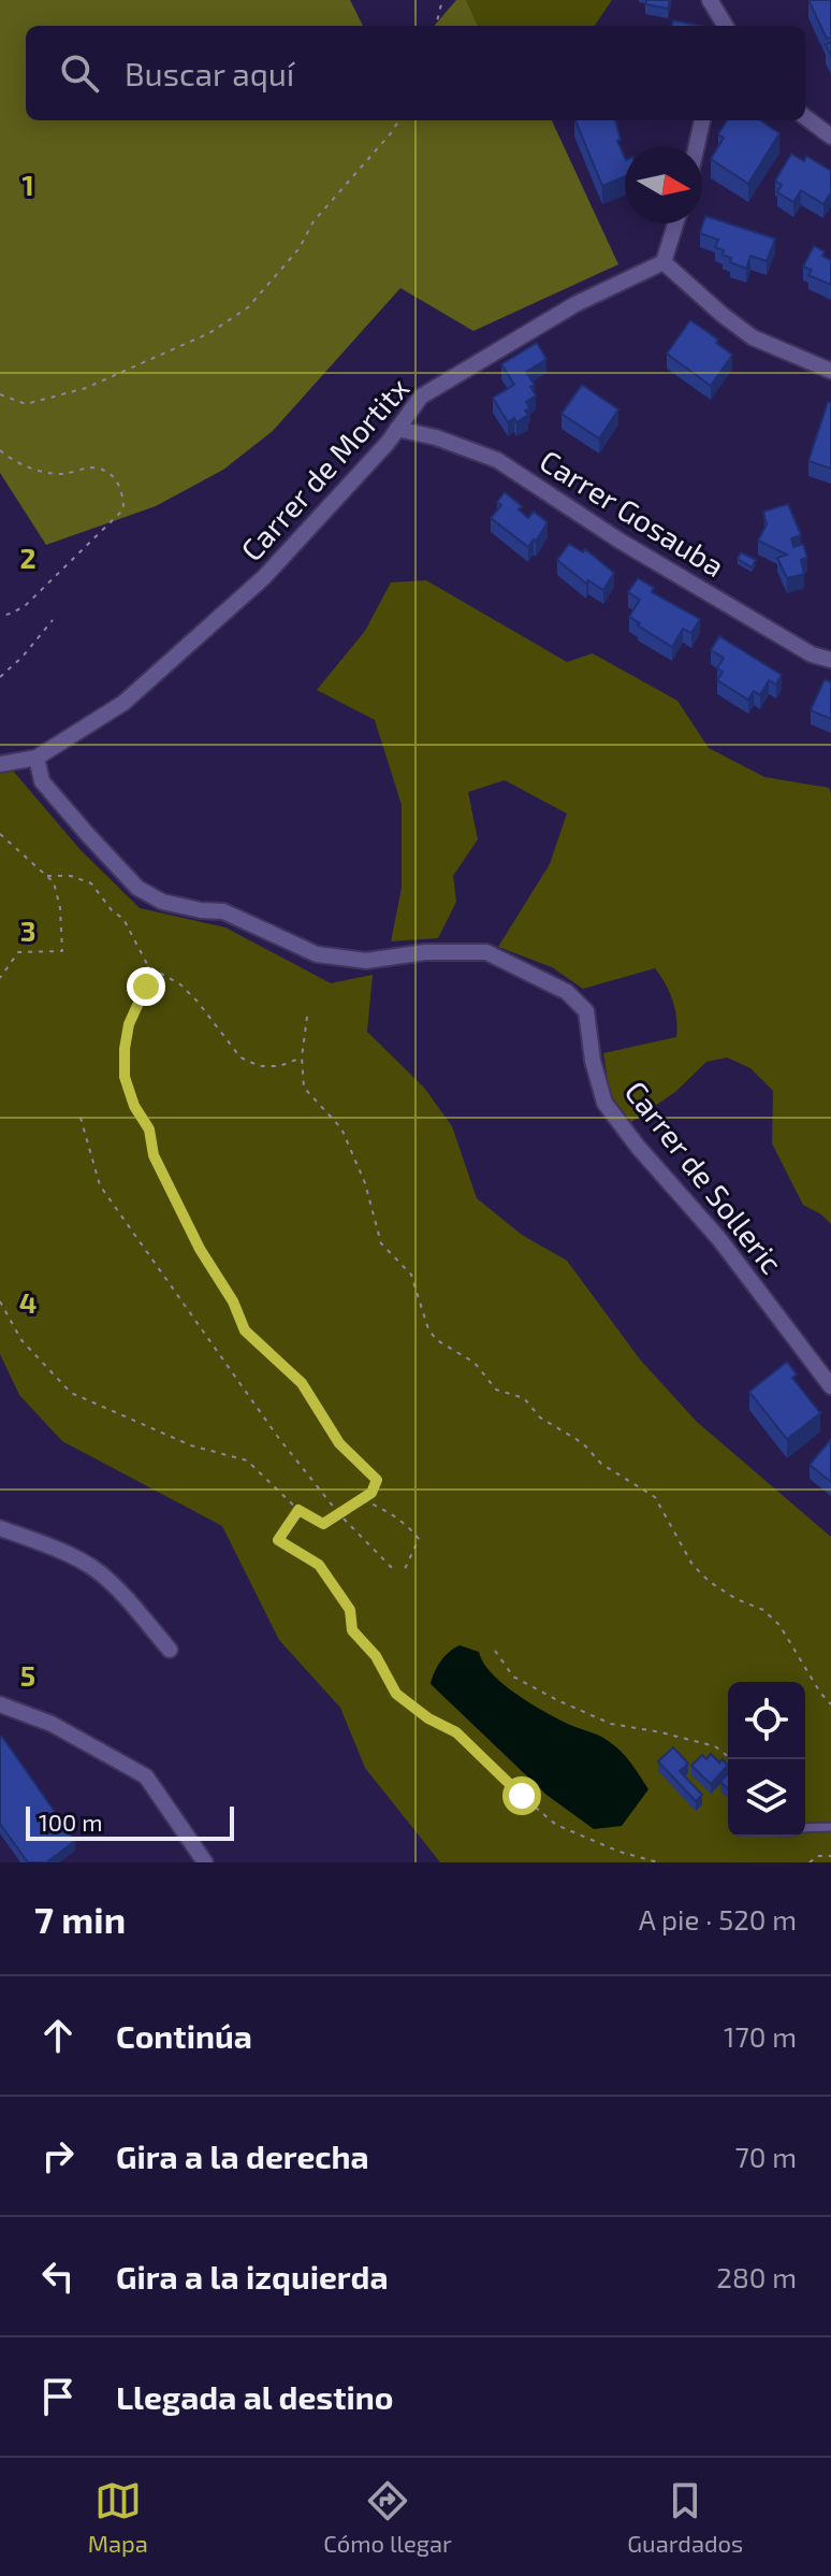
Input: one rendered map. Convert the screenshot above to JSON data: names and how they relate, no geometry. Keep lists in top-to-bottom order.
{
  "streets": {
    "street": ["Carrer de Mortitx", "Carrer Gosauba", "Carrer de Solleric"]
  },
  "crossings": [
    ["Carrer de Mortitx", "Carrer Gosauba"],
    ["Carrer de Mortitx", "Carrer de Solleric"]
  ],
  "scale_bar": "100 m",
  "north": "right",
  "page": {
    "search": "Buscar aquí",
    "scale": "100 m",
    "heading": ["7 min", "A pie · 520 m"],
    "list": [
      ["Continúa", "170 m"],
      ["Gira a la derecha", "70 m"],
      ["Gira a la izquierda", "280 m"],
      "Llegada al destino"
    ],
    "nav": ["Mapa", "Cómo llegar", "Guardados"]
  },
  "grid": {
    "rows": [
      "1",
      "2",
      "3",
      "4",
      "5"
    ]
  }
}
